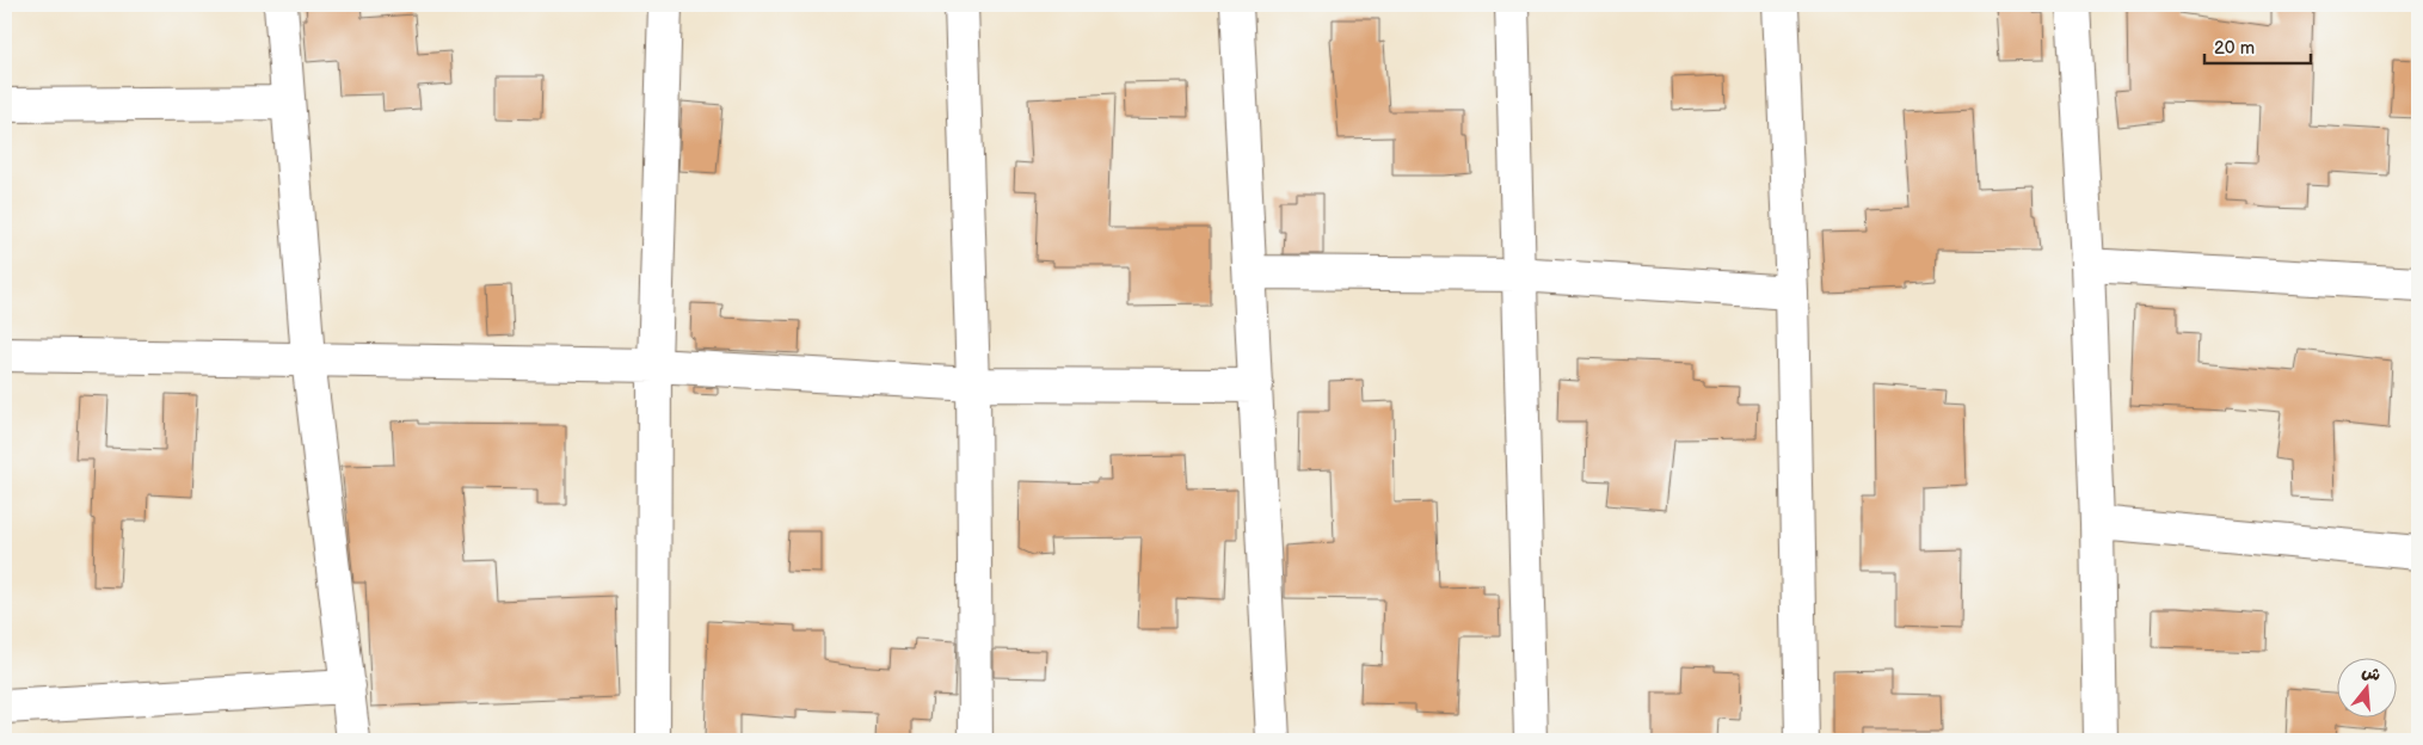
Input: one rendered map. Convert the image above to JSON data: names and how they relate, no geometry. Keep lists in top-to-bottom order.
{
  "scale_bar": "20 m",
  "north": "top"
}
